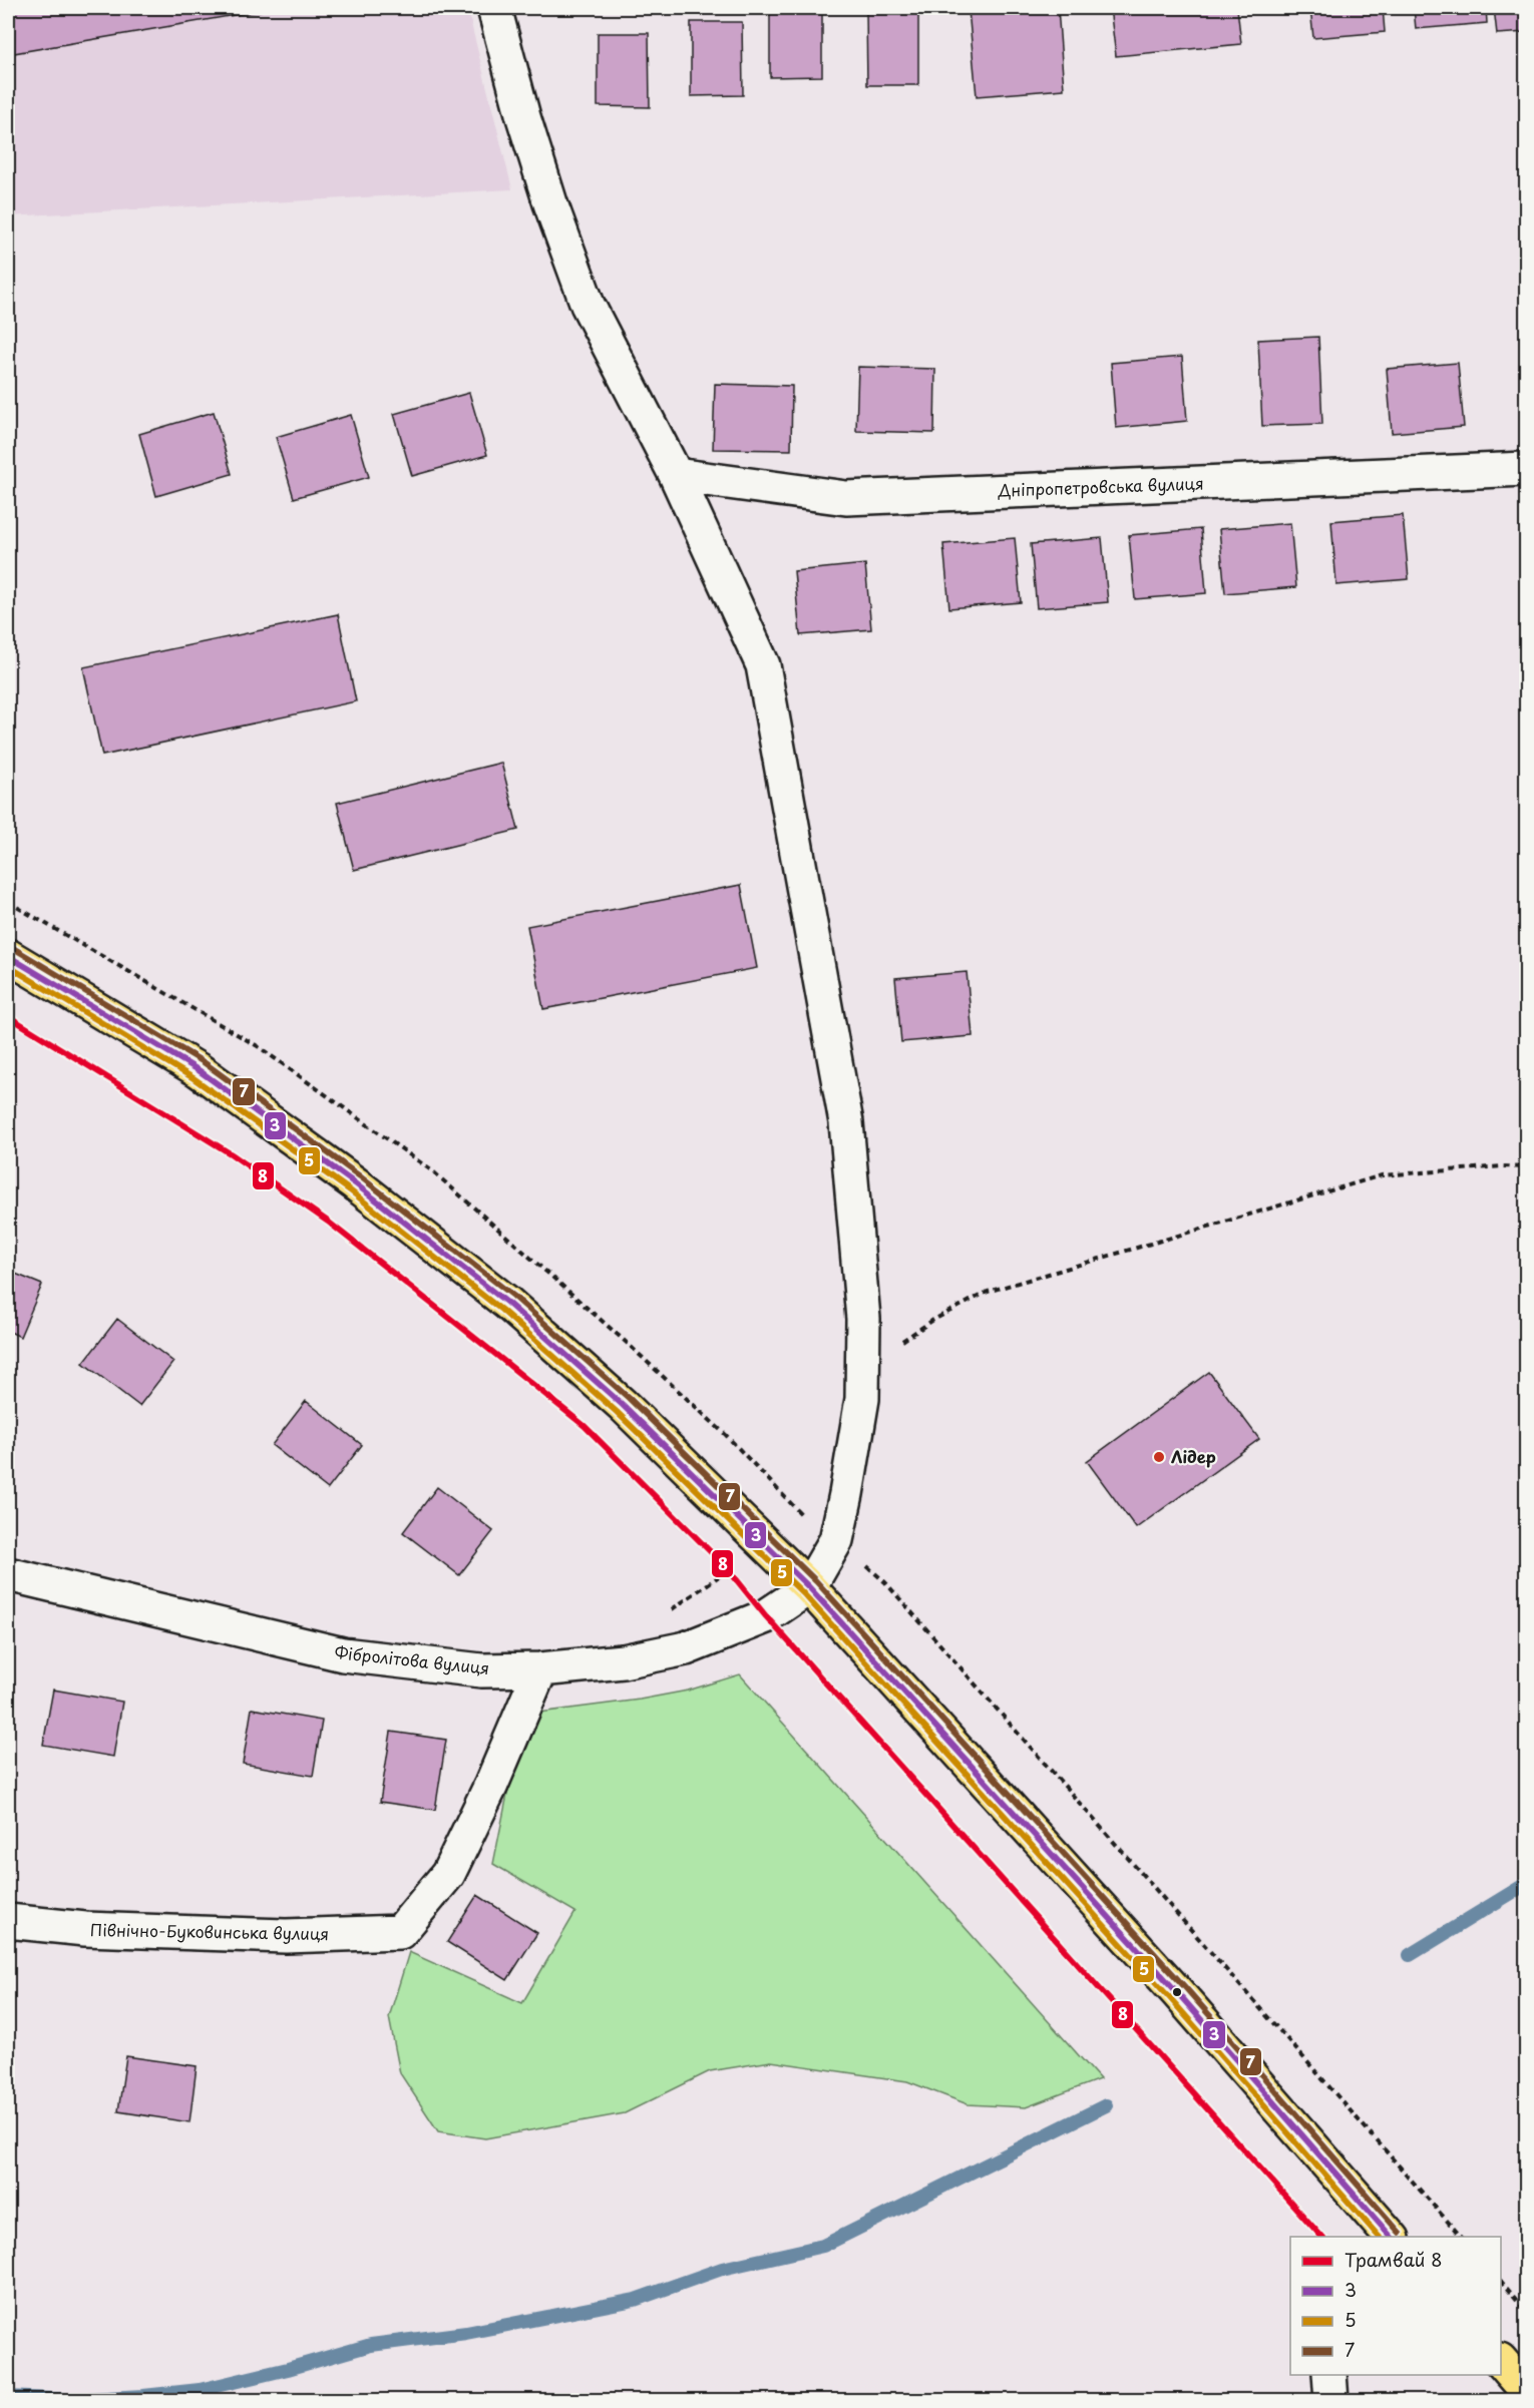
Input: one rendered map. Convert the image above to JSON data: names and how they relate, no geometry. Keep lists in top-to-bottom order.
{
  "streets": {
    "street": ["Дніпропетровська вулиця", "Фібролітова вулиця", "Північно-Буковинська вулиця"]
  },
  "crossings": [
    ["Фібролітова вулиця", "Північно-Буковинська вулиця"]
  ],
  "places": ["Лідер"],
  "lines": [
    "transit line 7",
    "transit line 3",
    "transit line 5",
    "tram line 8"
  ],
  "legend": [
    "Трамвай 8",
    "3",
    "5",
    "7"
  ]
}
